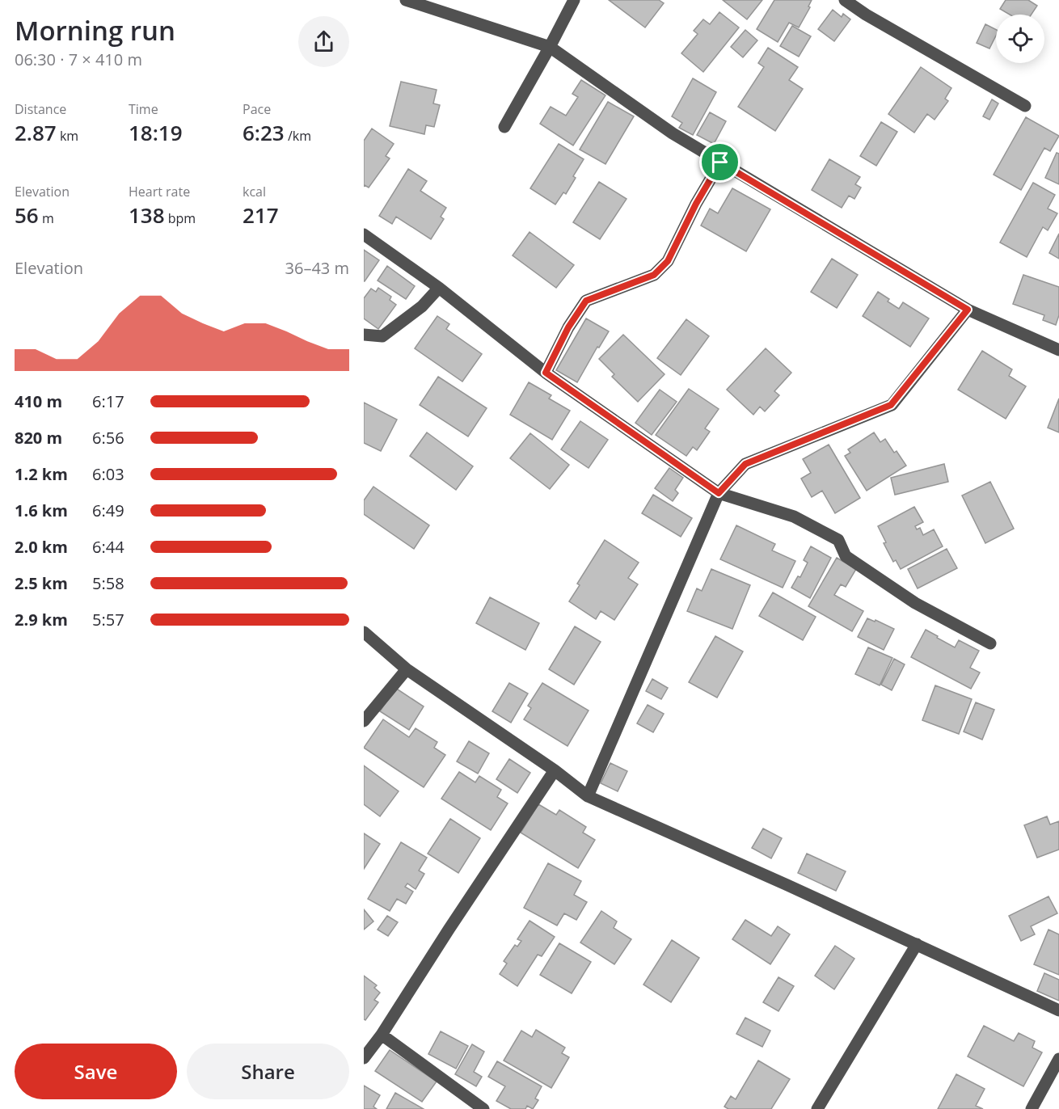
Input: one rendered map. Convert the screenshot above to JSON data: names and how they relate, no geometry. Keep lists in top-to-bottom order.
{
  "page": {
    "heading": ["Morning run", "06:30 · 7 × 410 m"],
    "stats": [
      ["Distance", "2.87 km"],
      ["Time", "18:19"],
      ["Pace", "6:23 /km"],
      ["Elevation", "56 m"],
      ["Heart rate", "138 bpm"],
      ["kcal", "217"]
    ],
    "chart": ["Elevation", "36–43 m"],
    "list": [
      {
        "name": "410 m",
        "note": "6:17"
      },
      {
        "name": "820 m",
        "note": "6:56"
      },
      {
        "name": "1.2 km",
        "note": "6:03"
      },
      {
        "name": "1.6 km",
        "note": "6:49"
      },
      {
        "name": "2.0 km",
        "note": "6:44"
      },
      {
        "name": "2.5 km",
        "note": "5:58"
      },
      {
        "name": "2.9 km",
        "note": "5:57"
      }
    ],
    "buttons": ["Save", "Share"]
  }
}
